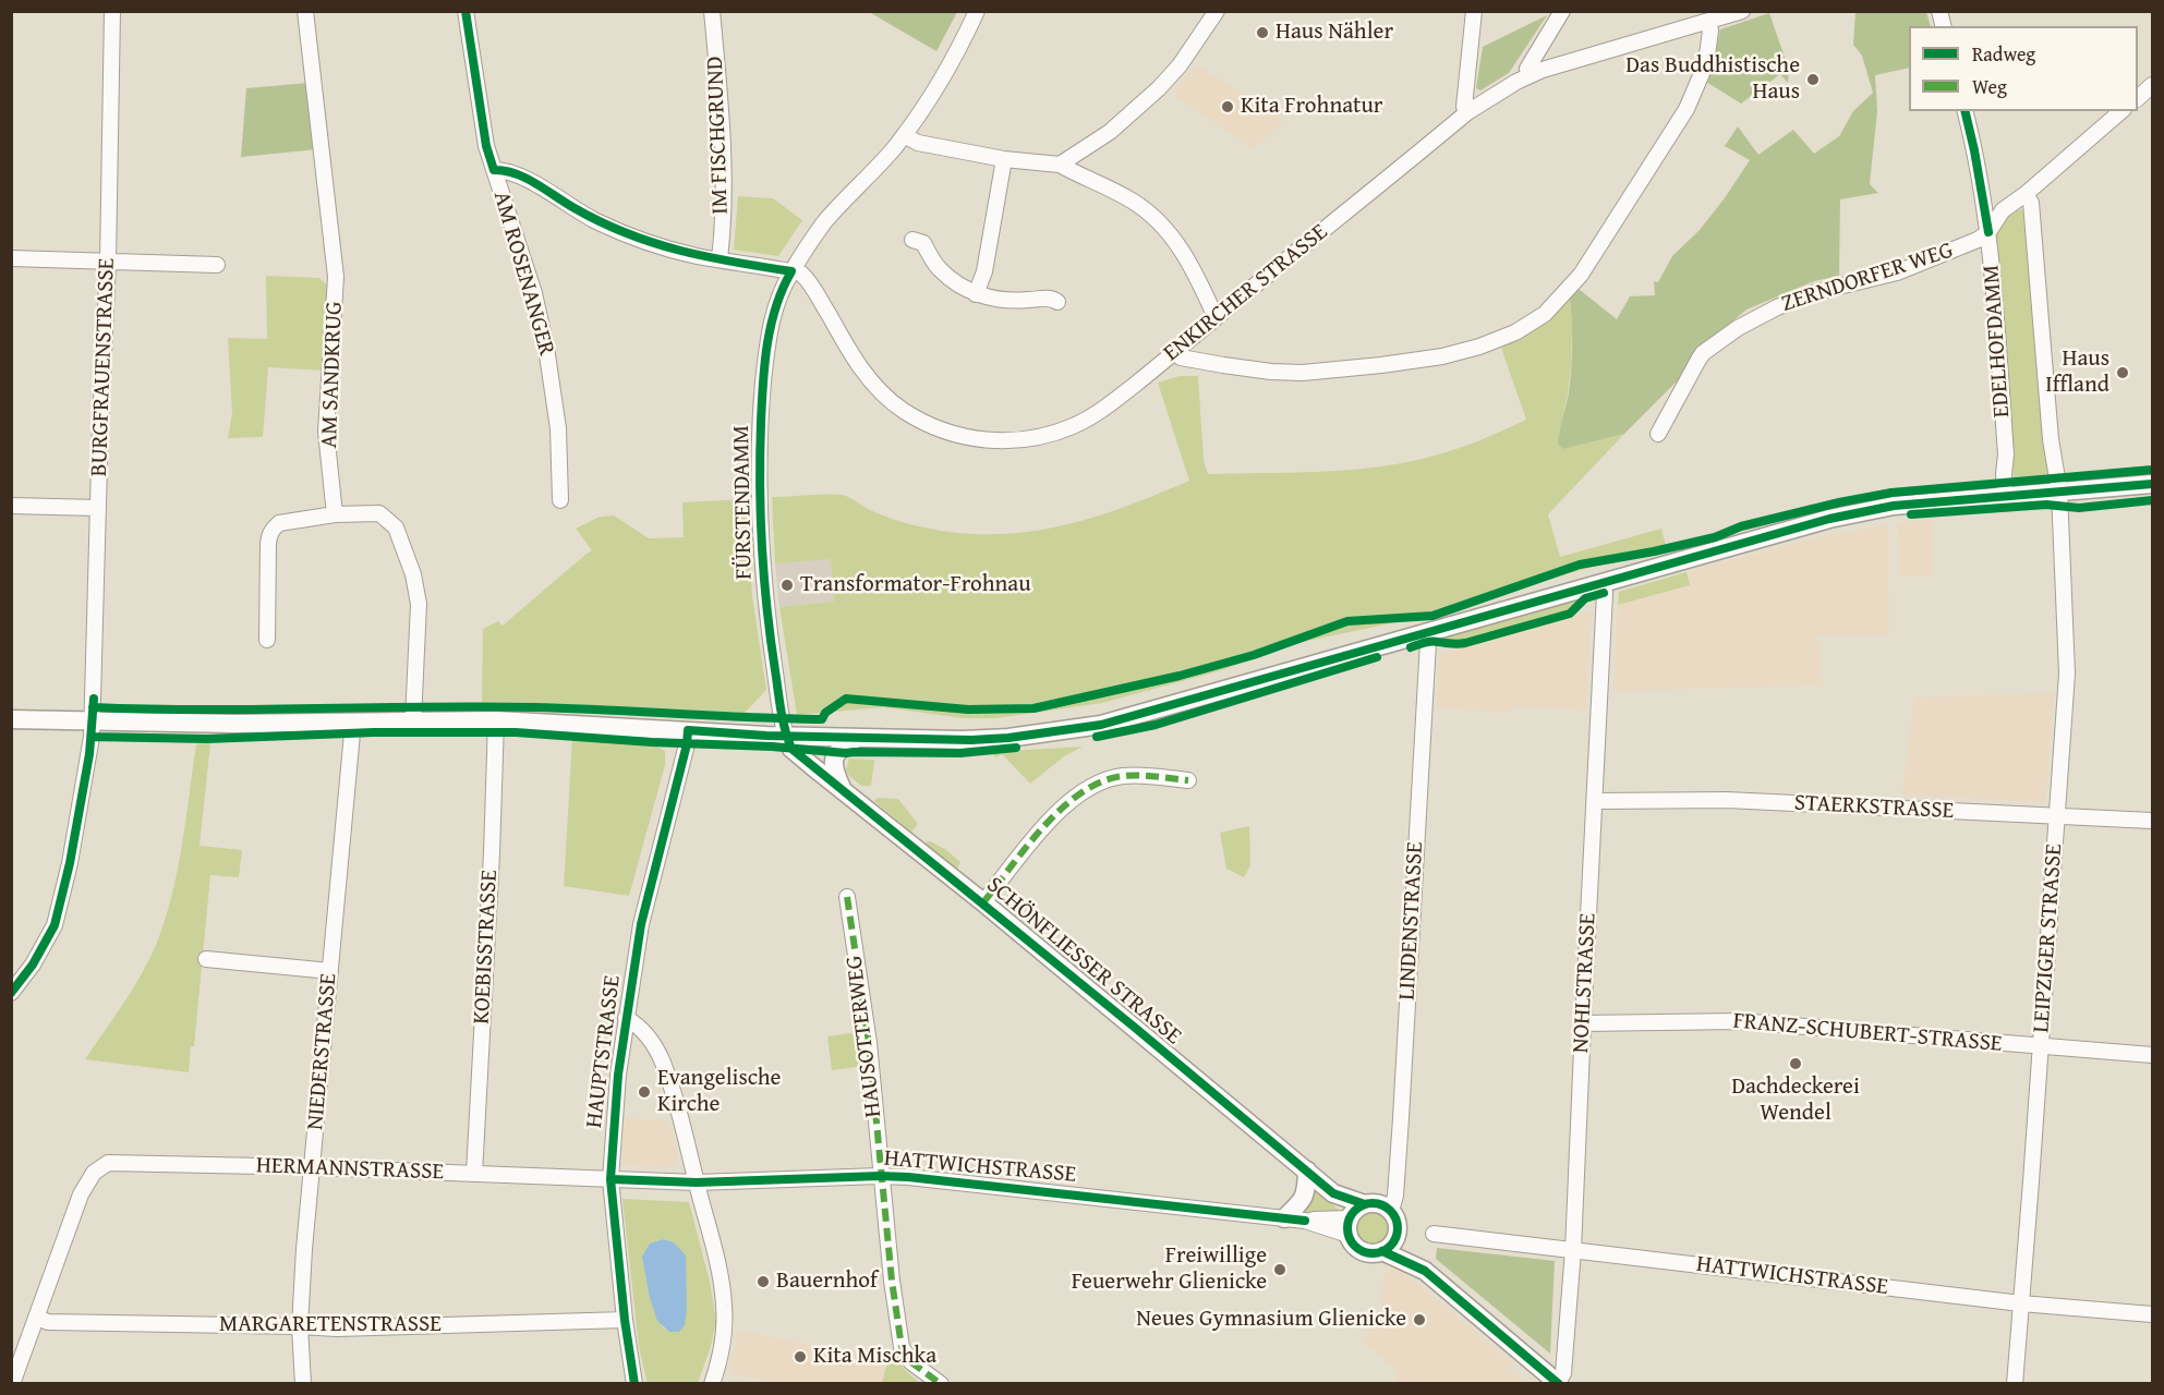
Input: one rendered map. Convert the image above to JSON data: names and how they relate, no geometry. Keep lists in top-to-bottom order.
{
  "streets": {
    "main road": ["SCHÖNFLIESSER STRASSE"],
    "street": [
      "IM FISCHGRUND",
      "AM ROSENANGER",
      "ZERNDORFER WEG",
      "ENKIRCHER STRASSE",
      "EDELHOFDAMM",
      "BURGFRAUENSTRASSE",
      "AM SANDKRUG",
      "FÜRSTENDAMM",
      "STAERKSTRASSE",
      "LINDENSTRASSE",
      "LEIPZIGER STRASSE",
      "KOEBISSTRASSE",
      "NOHLSTRASSE",
      "FRANZ-SCHUBERT-STRASSE",
      "HAUSOTTERWEG",
      "NIEDERSTRASSE",
      "HAUPTSTRASSE",
      "HATTWICHSTRASSE",
      "HERMANNSTRASSE",
      "MARGARETENSTRASSE"
    ]
  },
  "crossings": [
    ["ZERNDORFER WEG", "EDELHOFDAMM"],
    ["ENKIRCHER STRASSE", "FÜRSTENDAMM"],
    ["EDELHOFDAMM", "LEIPZIGER STRASSE"],
    ["FÜRSTENDAMM", "SCHÖNFLIESSER STRASSE"],
    ["STAERKSTRASSE", "LEIPZIGER STRASSE"],
    ["STAERKSTRASSE", "NOHLSTRASSE"],
    ["LINDENSTRASSE", "SCHÖNFLIESSER STRASSE"],
    ["LINDENSTRASSE", "HATTWICHSTRASSE"],
    ["LEIPZIGER STRASSE", "FRANZ-SCHUBERT-STRASSE"],
    ["LEIPZIGER STRASSE", "HATTWICHSTRASSE"],
    ["KOEBISSTRASSE", "HERMANNSTRASSE"],
    ["SCHÖNFLIESSER STRASSE", "HATTWICHSTRASSE"],
    ["NOHLSTRASSE", "FRANZ-SCHUBERT-STRASSE"],
    ["NOHLSTRASSE", "HATTWICHSTRASSE"],
    ["HAUSOTTERWEG", "HATTWICHSTRASSE"],
    ["NIEDERSTRASSE", "HERMANNSTRASSE"],
    ["NIEDERSTRASSE", "MARGARETENSTRASSE"],
    ["HAUPTSTRASSE", "HATTWICHSTRASSE"],
    ["HAUPTSTRASSE", "HERMANNSTRASSE"],
    ["HAUPTSTRASSE", "MARGARETENSTRASSE"],
    ["HATTWICHSTRASSE", "HERMANNSTRASSE"],
    ["HERMANNSTRASSE", "MARGARETENSTRASSE"]
  ],
  "places": [
    "Haus Nähler",
    "Das Buddhistische Haus",
    "Kita Frohnatur",
    "Haus Iffland",
    "Transformator-Frohnau",
    "Dachdeckerei Wendel",
    "Evangelische Kirche",
    "Freiwillige Feuerwehr Glienicke",
    "Bauernhof",
    "Neues Gymnasium Glienicke",
    "Kita Mischka"
  ],
  "legend": ["Radweg", "Weg"]
}
